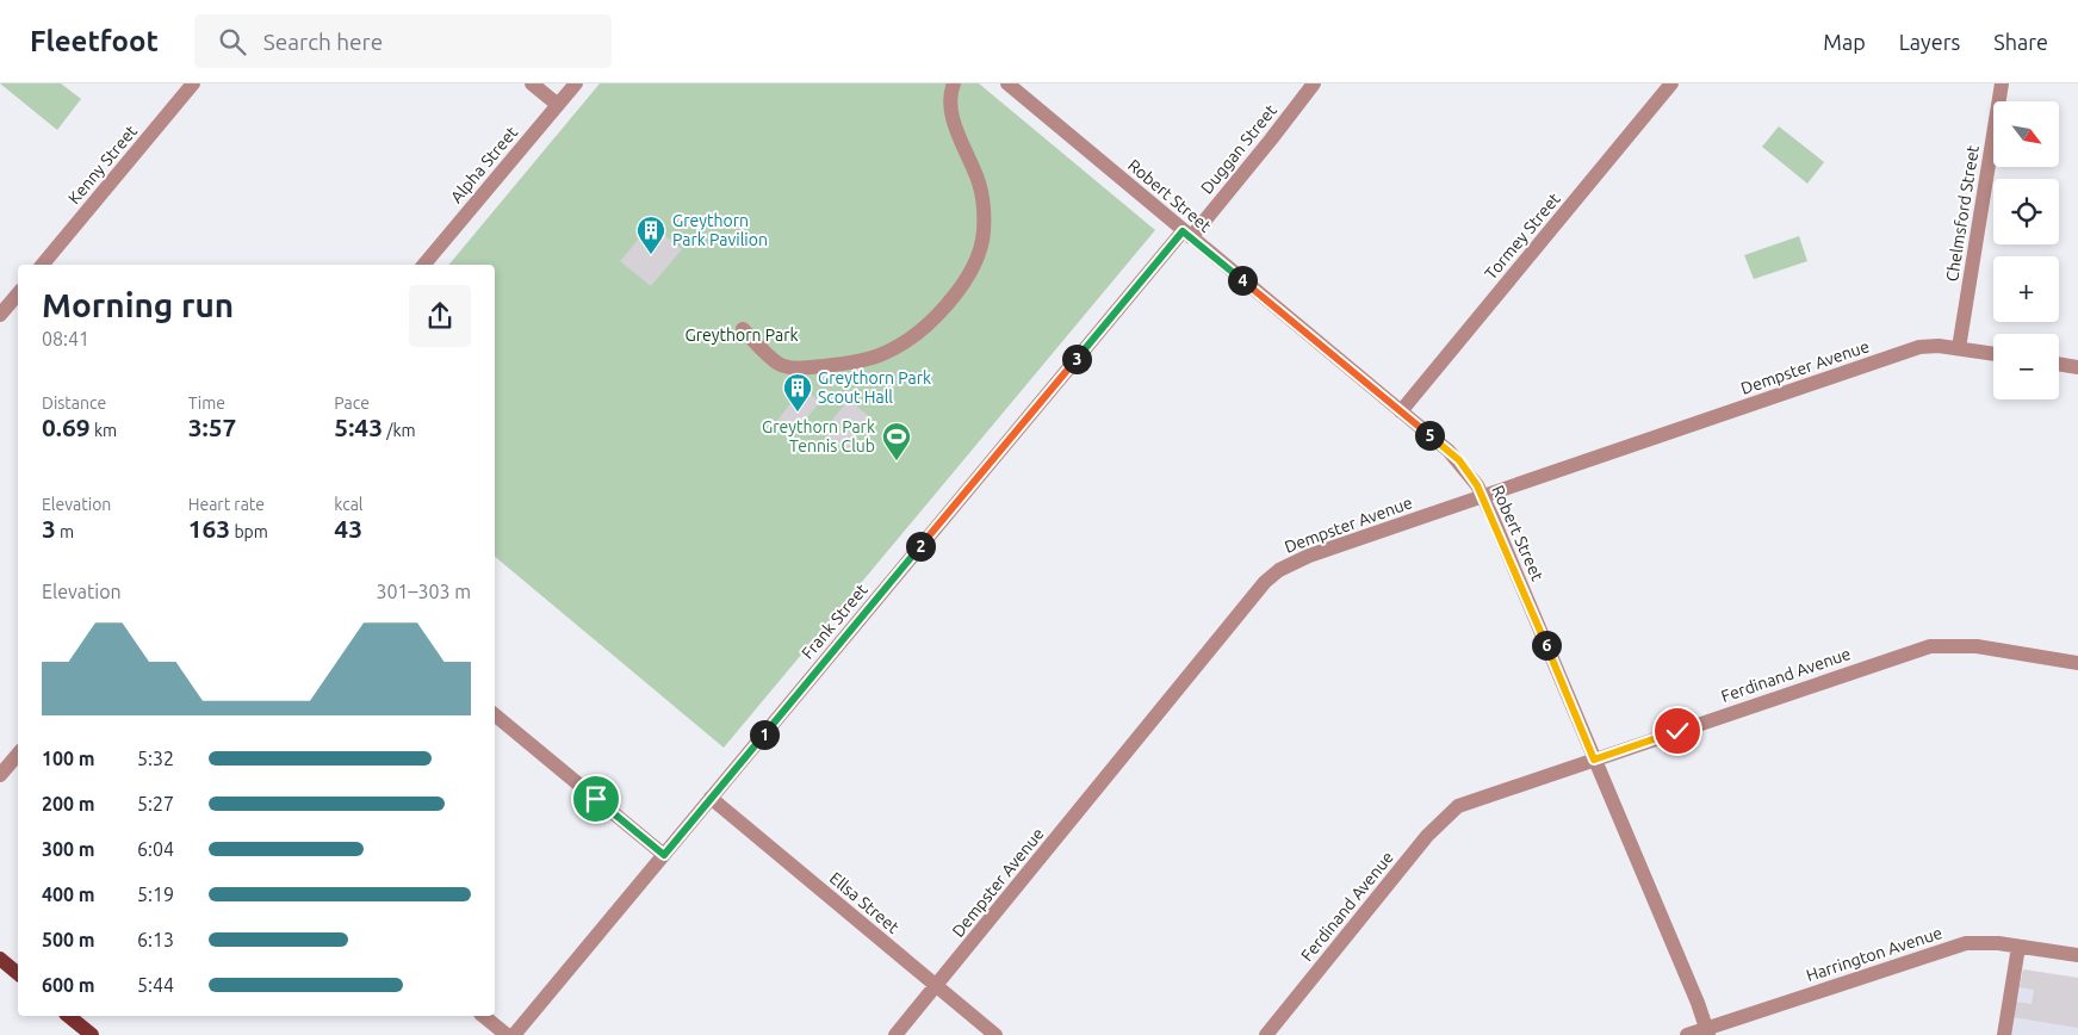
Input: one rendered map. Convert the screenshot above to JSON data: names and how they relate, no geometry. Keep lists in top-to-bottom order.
{
  "streets": {
    "street": [
      "Duggan Street",
      "Kenny Street",
      "Alpha Street",
      "Robert Street",
      "Chelmsford Street",
      "Tormey Street",
      "Dempster Avenue",
      "Frank Street",
      "Ferdinand Avenue",
      "Ellsa Street",
      "Harrington Avenue"
    ]
  },
  "crossings": [
    ["Duggan Street", "Robert Street"],
    ["Duggan Street", "Frank Street"],
    ["Robert Street", "Tormey Street"],
    ["Robert Street", "Dempster Avenue"],
    ["Robert Street", "Frank Street"],
    ["Robert Street", "Ferdinand Avenue"],
    ["Robert Street", "Harrington Avenue"],
    ["Chelmsford Street", "Dempster Avenue"],
    ["Dempster Avenue", "Ellsa Street"],
    ["Frank Street", "Ellsa Street"]
  ],
  "parks": ["Greythorn Park"],
  "places": {
    "building": ["Greythorn Park Pavilion", "Greythorn Park Scout Hall"],
    "sports": ["Greythorn Park Tennis Club"]
  },
  "north": "bottom right",
  "page": {
    "header": "Fleetfoot",
    "search": "Search here",
    "nav": ["Map", "Layers", "Share"],
    "map_buttons": ["+", "−"],
    "heading": ["Morning run", "08:41"],
    "pins": [
      "4",
      "3",
      "5",
      "2",
      "6",
      "1"
    ],
    "stats": [
      ["Distance", "0.69 km"],
      ["Time", "3:57"],
      ["Pace", "5:43 /km"],
      ["Elevation", "3 m"],
      ["Heart rate", "163 bpm"],
      ["kcal", "43"]
    ],
    "chart": ["Elevation", "301–303 m"],
    "list": [
      {
        "name": "100 m",
        "note": "5:32"
      },
      {
        "name": "200 m",
        "note": "5:27"
      },
      {
        "name": "300 m",
        "note": "6:04"
      },
      {
        "name": "400 m",
        "note": "5:19"
      },
      {
        "name": "500 m",
        "note": "6:13"
      },
      {
        "name": "600 m",
        "note": "5:44"
      }
    ]
  }
}
